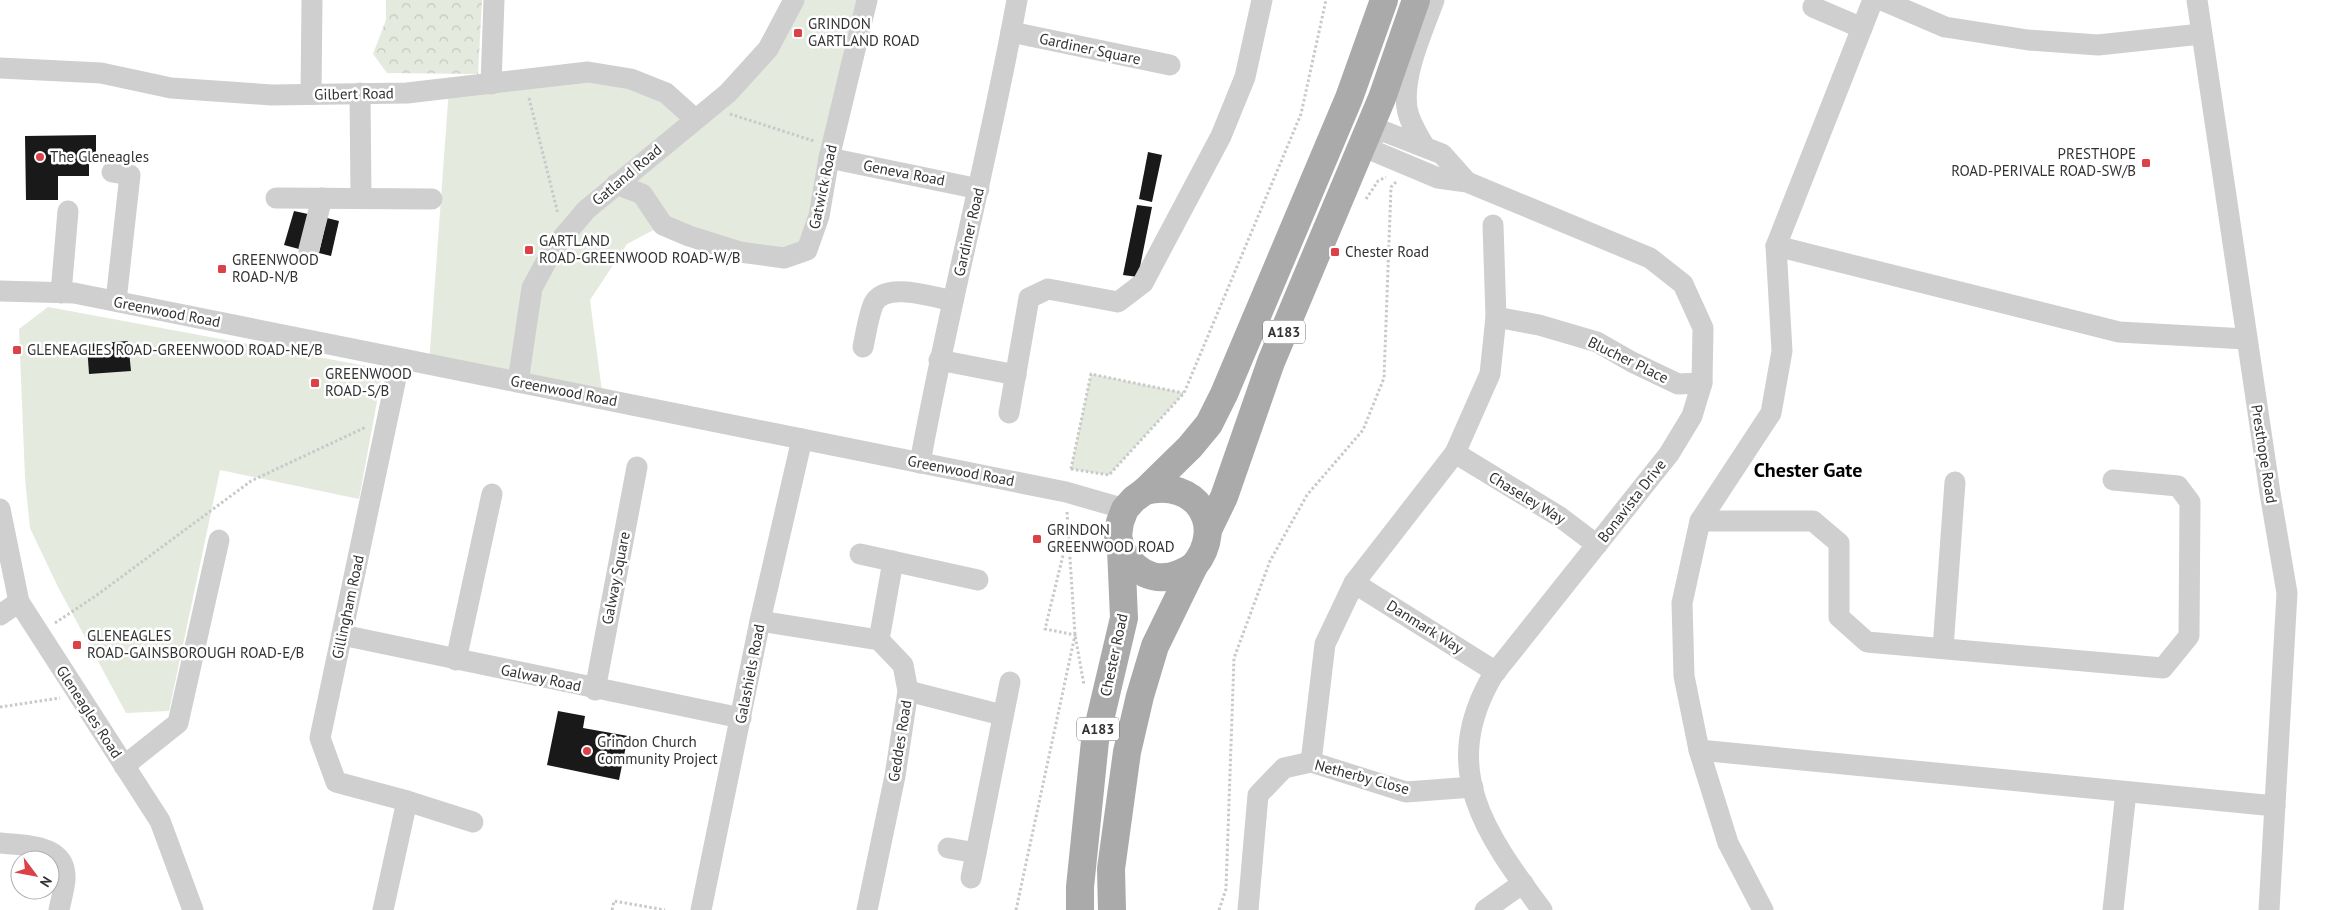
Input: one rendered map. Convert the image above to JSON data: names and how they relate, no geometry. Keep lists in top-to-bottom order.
{
  "streets": {
    "main road": ["A183", "Chester Road"],
    "street": [
      "Gardiner Square",
      "Gilbert Road",
      "Geneva Road",
      "Gatland Road",
      "Gatwick Road",
      "Gardiner Road",
      "Greenwood Road",
      "Blucher Place",
      "Presthope Road",
      "Chaseley Way",
      "Bonavista Drive",
      "Galway Square",
      "Gillingham Road",
      "Danmark Way",
      "Galashiels Road",
      "Galway Road",
      "Gleneagles Road",
      "Geddes Road",
      "Netherby Close"
    ]
  },
  "crossings": [
    ["Gardiner Square", "Gardiner Road"],
    ["Gilbert Road", "Gatland Road"],
    ["Geneva Road", "Gatwick Road"],
    ["Geneva Road", "Gardiner Road"],
    ["Gatland Road", "Gatwick Road"],
    ["Gatland Road", "Greenwood Road"],
    ["Gardiner Road", "Greenwood Road"],
    ["Greenwood Road", "A183"],
    ["Greenwood Road", "Gillingham Road"],
    ["Greenwood Road", "Chester Road"],
    ["Greenwood Road", "Galashiels Road"],
    ["A183", "Bonavista Drive"],
    ["A183", "Chester Road"],
    ["Blucher Place", "Bonavista Drive"],
    ["Chaseley Way", "Bonavista Drive"],
    ["Bonavista Drive", "Danmark Way"],
    ["Bonavista Drive", "Netherby Close"],
    ["Galway Square", "Galway Road"],
    ["Gillingham Road", "Galway Road"],
    ["Galashiels Road", "Galway Road"]
  ],
  "districts": ["Chester Gate"],
  "places": {
    "transit": [
      "GRINDON GARTLAND ROAD",
      "PRESTHOPE ROAD-PERIVALE ROAD-SW/B",
      "GARTLAND ROAD-GREENWOOD ROAD-W/B",
      "Chester Road",
      "GREENWOOD ROAD-N/B",
      "GLENEAGLES ROAD-GREENWOOD ROAD-NE/B",
      "GREENWOOD ROAD-S/B",
      "GRINDON GREENWOOD ROAD",
      "GLENEAGLES ROAD-GAINSBOROUGH ROAD-E/B"
    ],
    "other": ["The Gleneagles", "Grindon Church Community Project"]
  },
  "north": "bottom right"
}
